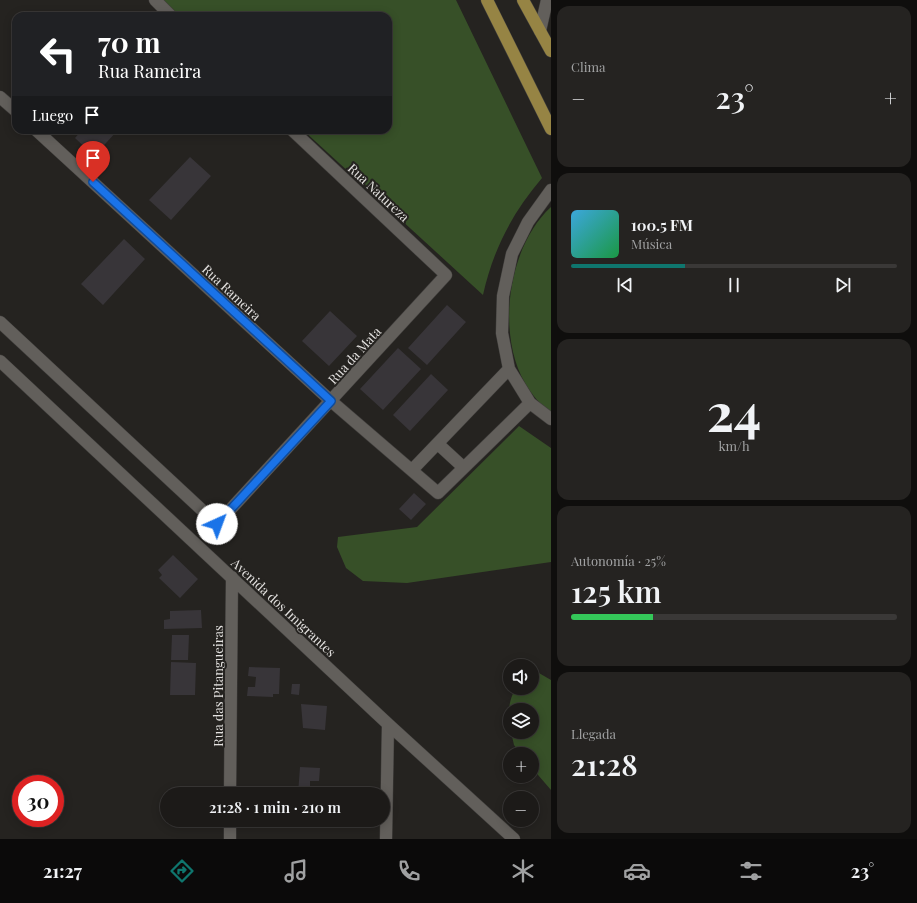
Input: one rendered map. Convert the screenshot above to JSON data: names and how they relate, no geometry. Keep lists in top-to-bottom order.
{
  "streets": {
    "street": [
      "Rua Natureza",
      "Rua Rameira",
      "Rua da Mata",
      "Avenida dos Imigrantes",
      "Rua das Pitangueiras"
    ]
  },
  "crossings": [
    ["Rua Natureza", "Rua da Mata"],
    ["Rua Rameira", "Rua da Mata"],
    ["Avenida dos Imigrantes", "Rua das Pitangueiras"]
  ],
  "page": {
    "tile": [
      "Clima",
      ["24", "km/h"],
      ["Autonomía · 25%", "125 km"],
      ["Llegada", "21:28"]
    ],
    "turn": ["70 m", "Rua Rameira"],
    "heat": ["−", "23°", "+"],
    "then": "Luego",
    "song": ["100.5 FM", "Música"],
    "map_buttons": ["+", "−"],
    "limit": "30",
    "trip": "21:28 · 1 min · 210 m",
    "tabs": ["21:27", "23°"]
  }
}
